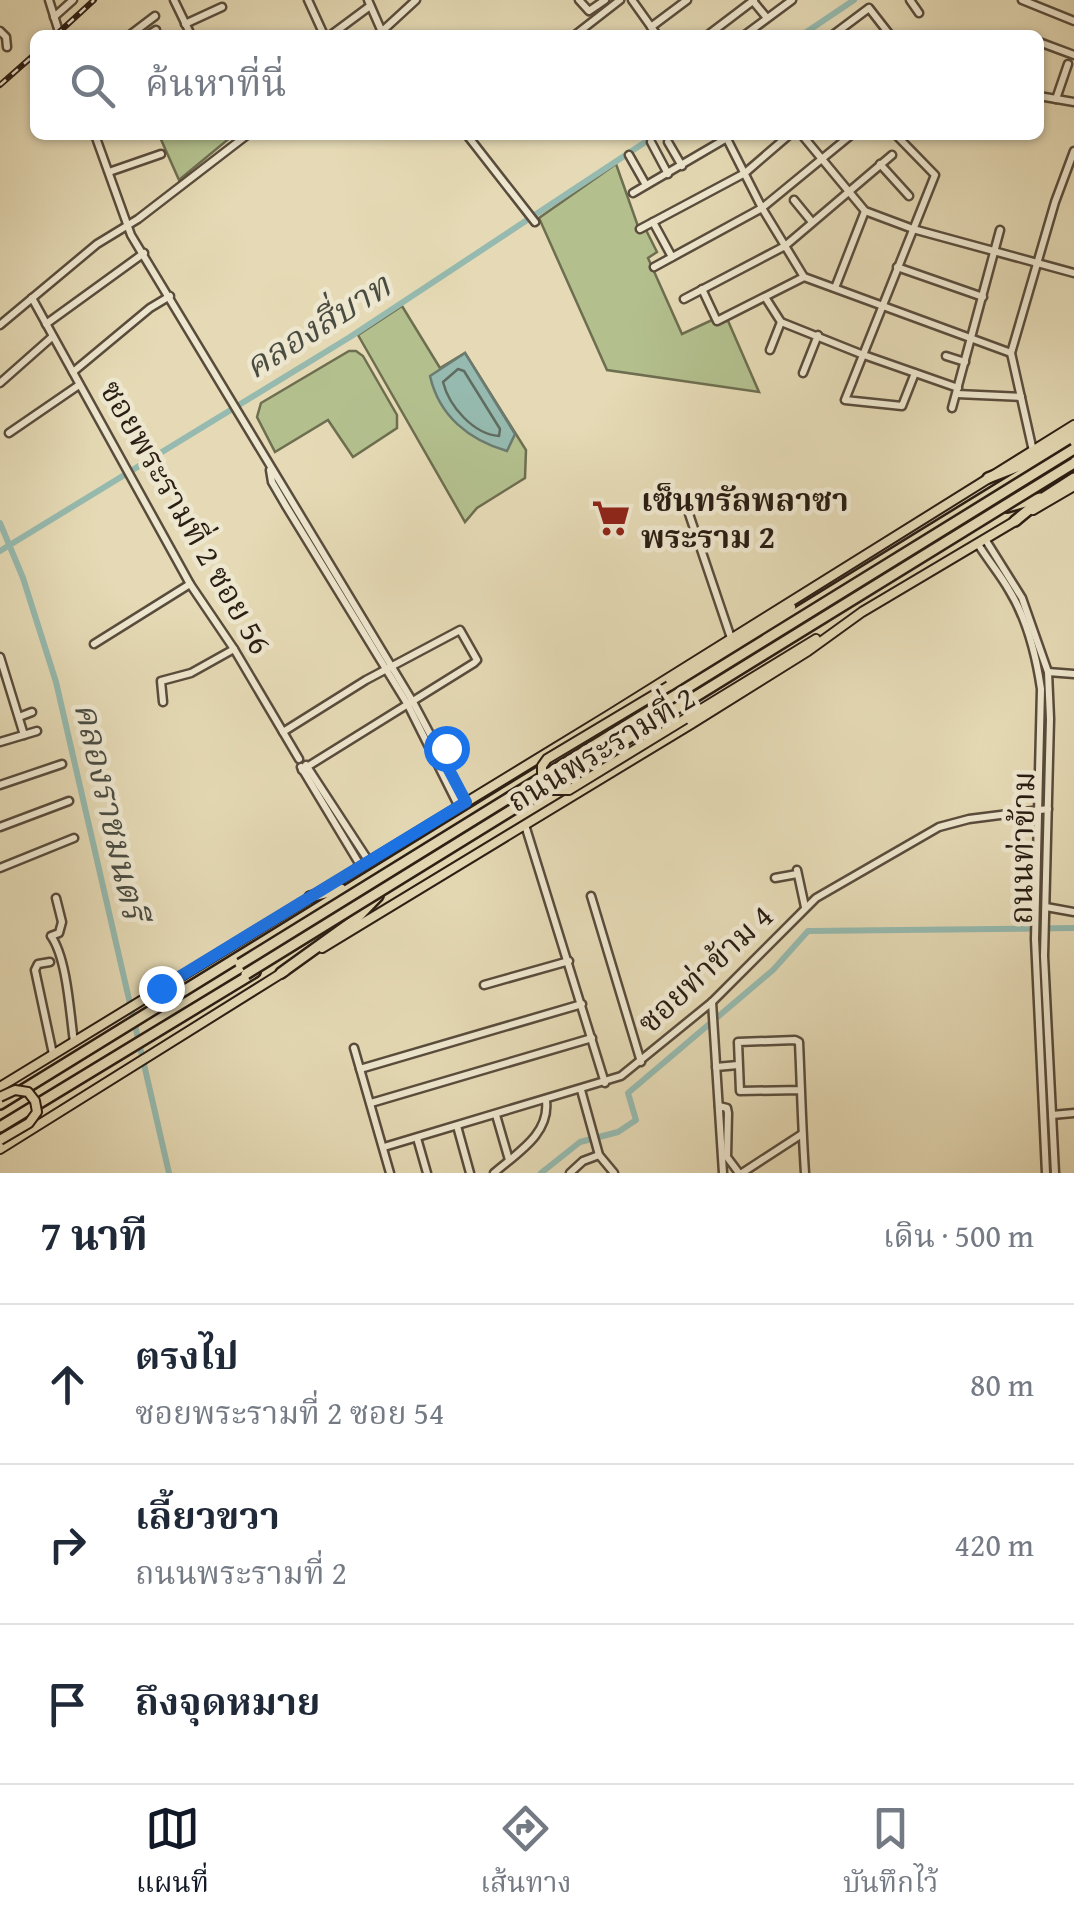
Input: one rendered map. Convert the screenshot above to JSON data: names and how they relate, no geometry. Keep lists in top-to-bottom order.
{
  "streets": {
    "highway": ["ถนนพระรามที่ 2"],
    "street": ["ซอยพระรามที่ 2 ซอย 56", "ถนนท่าข้าม", "ซอยท่าข้าม 4"]
  },
  "crossings": [
    ["ซอยพระรามที่ 2 ซอย 56", "ถนนพระรามที่ 2"],
    ["ถนนพระรามที่ 2", "ถนนท่าข้าม"],
    ["ถนนท่าข้าม", "ซอยท่าข้าม 4"]
  ],
  "water": ["คลองสี่บาท", "คลองราชมนตรี"],
  "places": {
    "supermarket": ["เซ็นทรัลพลาซา พระราม 2"]
  },
  "page": {
    "search": "ค้นหาที่นี่",
    "heading": ["7 นาที", "เดิน · 500 m"],
    "list": [
      ["ตรงไป", "ซอยพระรามที่ 2 ซอย 54", "80 m"],
      ["เลี้ยวขวา", "ถนนพระรามที่ 2", "420 m"],
      "ถึงจุดหมาย"
    ],
    "nav": ["แผนที่", "เส้นทาง", "บันทึกไว้"]
  }
}
